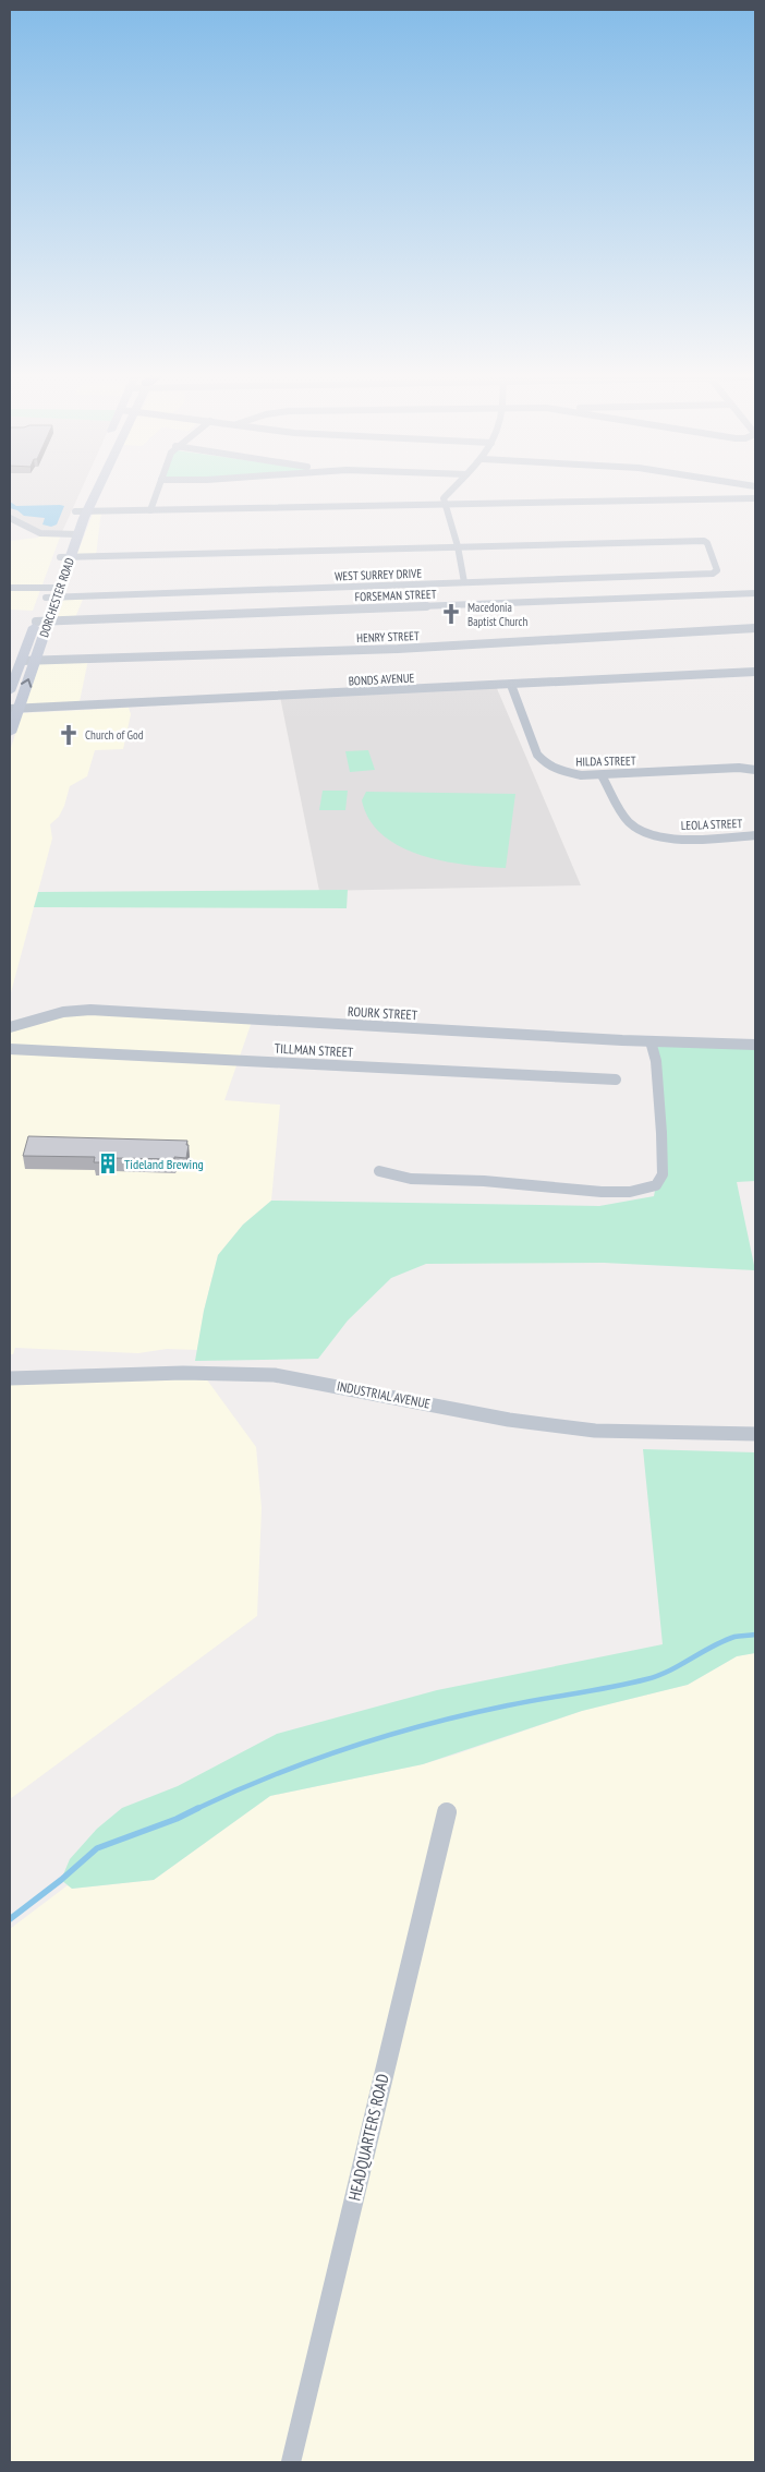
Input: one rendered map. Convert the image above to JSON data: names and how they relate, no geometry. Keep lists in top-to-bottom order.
{
  "streets": {
    "main road": ["DORCHESTER ROAD"],
    "street": [
      "WEST SURREY DRIVE",
      "FORSEMAN STREET",
      "HENRY STREET",
      "BONDS AVENUE",
      "HILDA STREET",
      "LEOLA STREET",
      "ROURK STREET",
      "TILLMAN STREET",
      "INDUSTRIAL AVENUE",
      "HEADQUARTERS ROAD"
    ]
  },
  "crossings": [
    ["WEST SURREY DRIVE", "DORCHESTER ROAD"],
    ["FORSEMAN STREET", "DORCHESTER ROAD"],
    ["DORCHESTER ROAD", "HENRY STREET"],
    ["DORCHESTER ROAD", "BONDS AVENUE"],
    ["BONDS AVENUE", "HILDA STREET"],
    ["HILDA STREET", "LEOLA STREET"]
  ],
  "places": {
    "church": ["Macedonia Baptist Church", "Church of God"],
    "building": ["Tideland Brewing"]
  }
}
